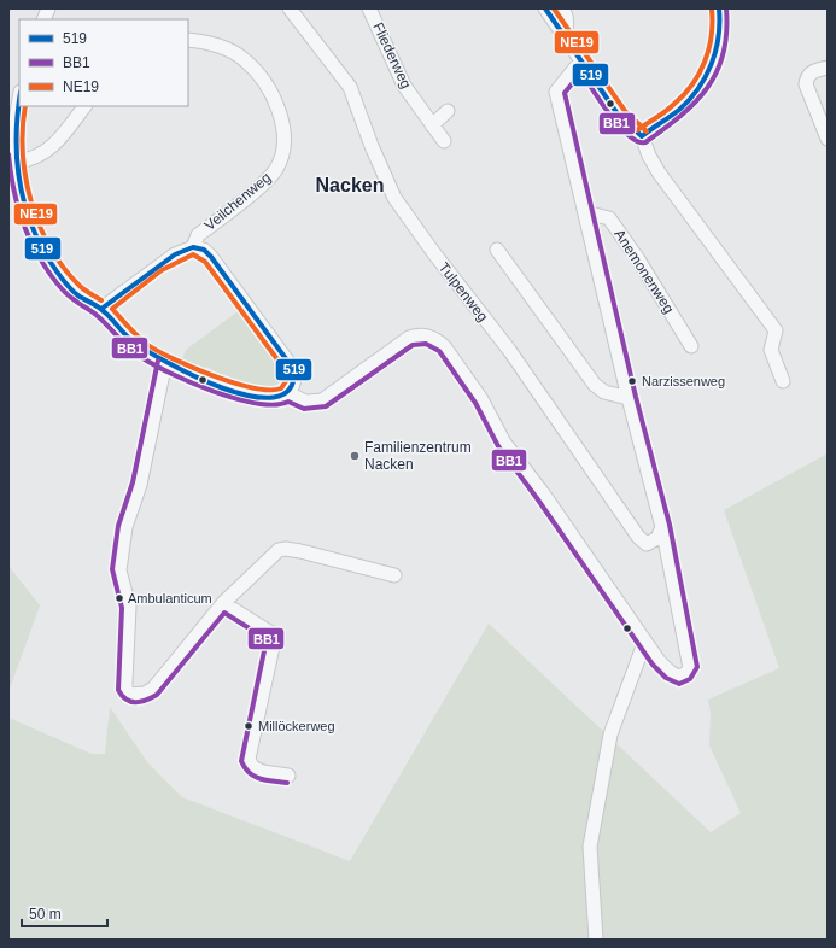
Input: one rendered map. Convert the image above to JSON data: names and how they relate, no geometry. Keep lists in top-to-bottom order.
{
  "streets": {
    "street": [
      "Fliederweg",
      "Veilchenweg",
      "Anemonenweg",
      "Tulpenweg"
    ]
  },
  "districts": ["Nacken"],
  "places": [
    "Narzissenweg",
    "Familienzentrum Nacken",
    "Ambulanticum",
    "Millöckerweg"
  ],
  "lines": ["transit line 519", "transit line BB1", "transit line NE19"],
  "legend": ["519", "BB1", "NE19"],
  "scale_bar": "50 m"
}
